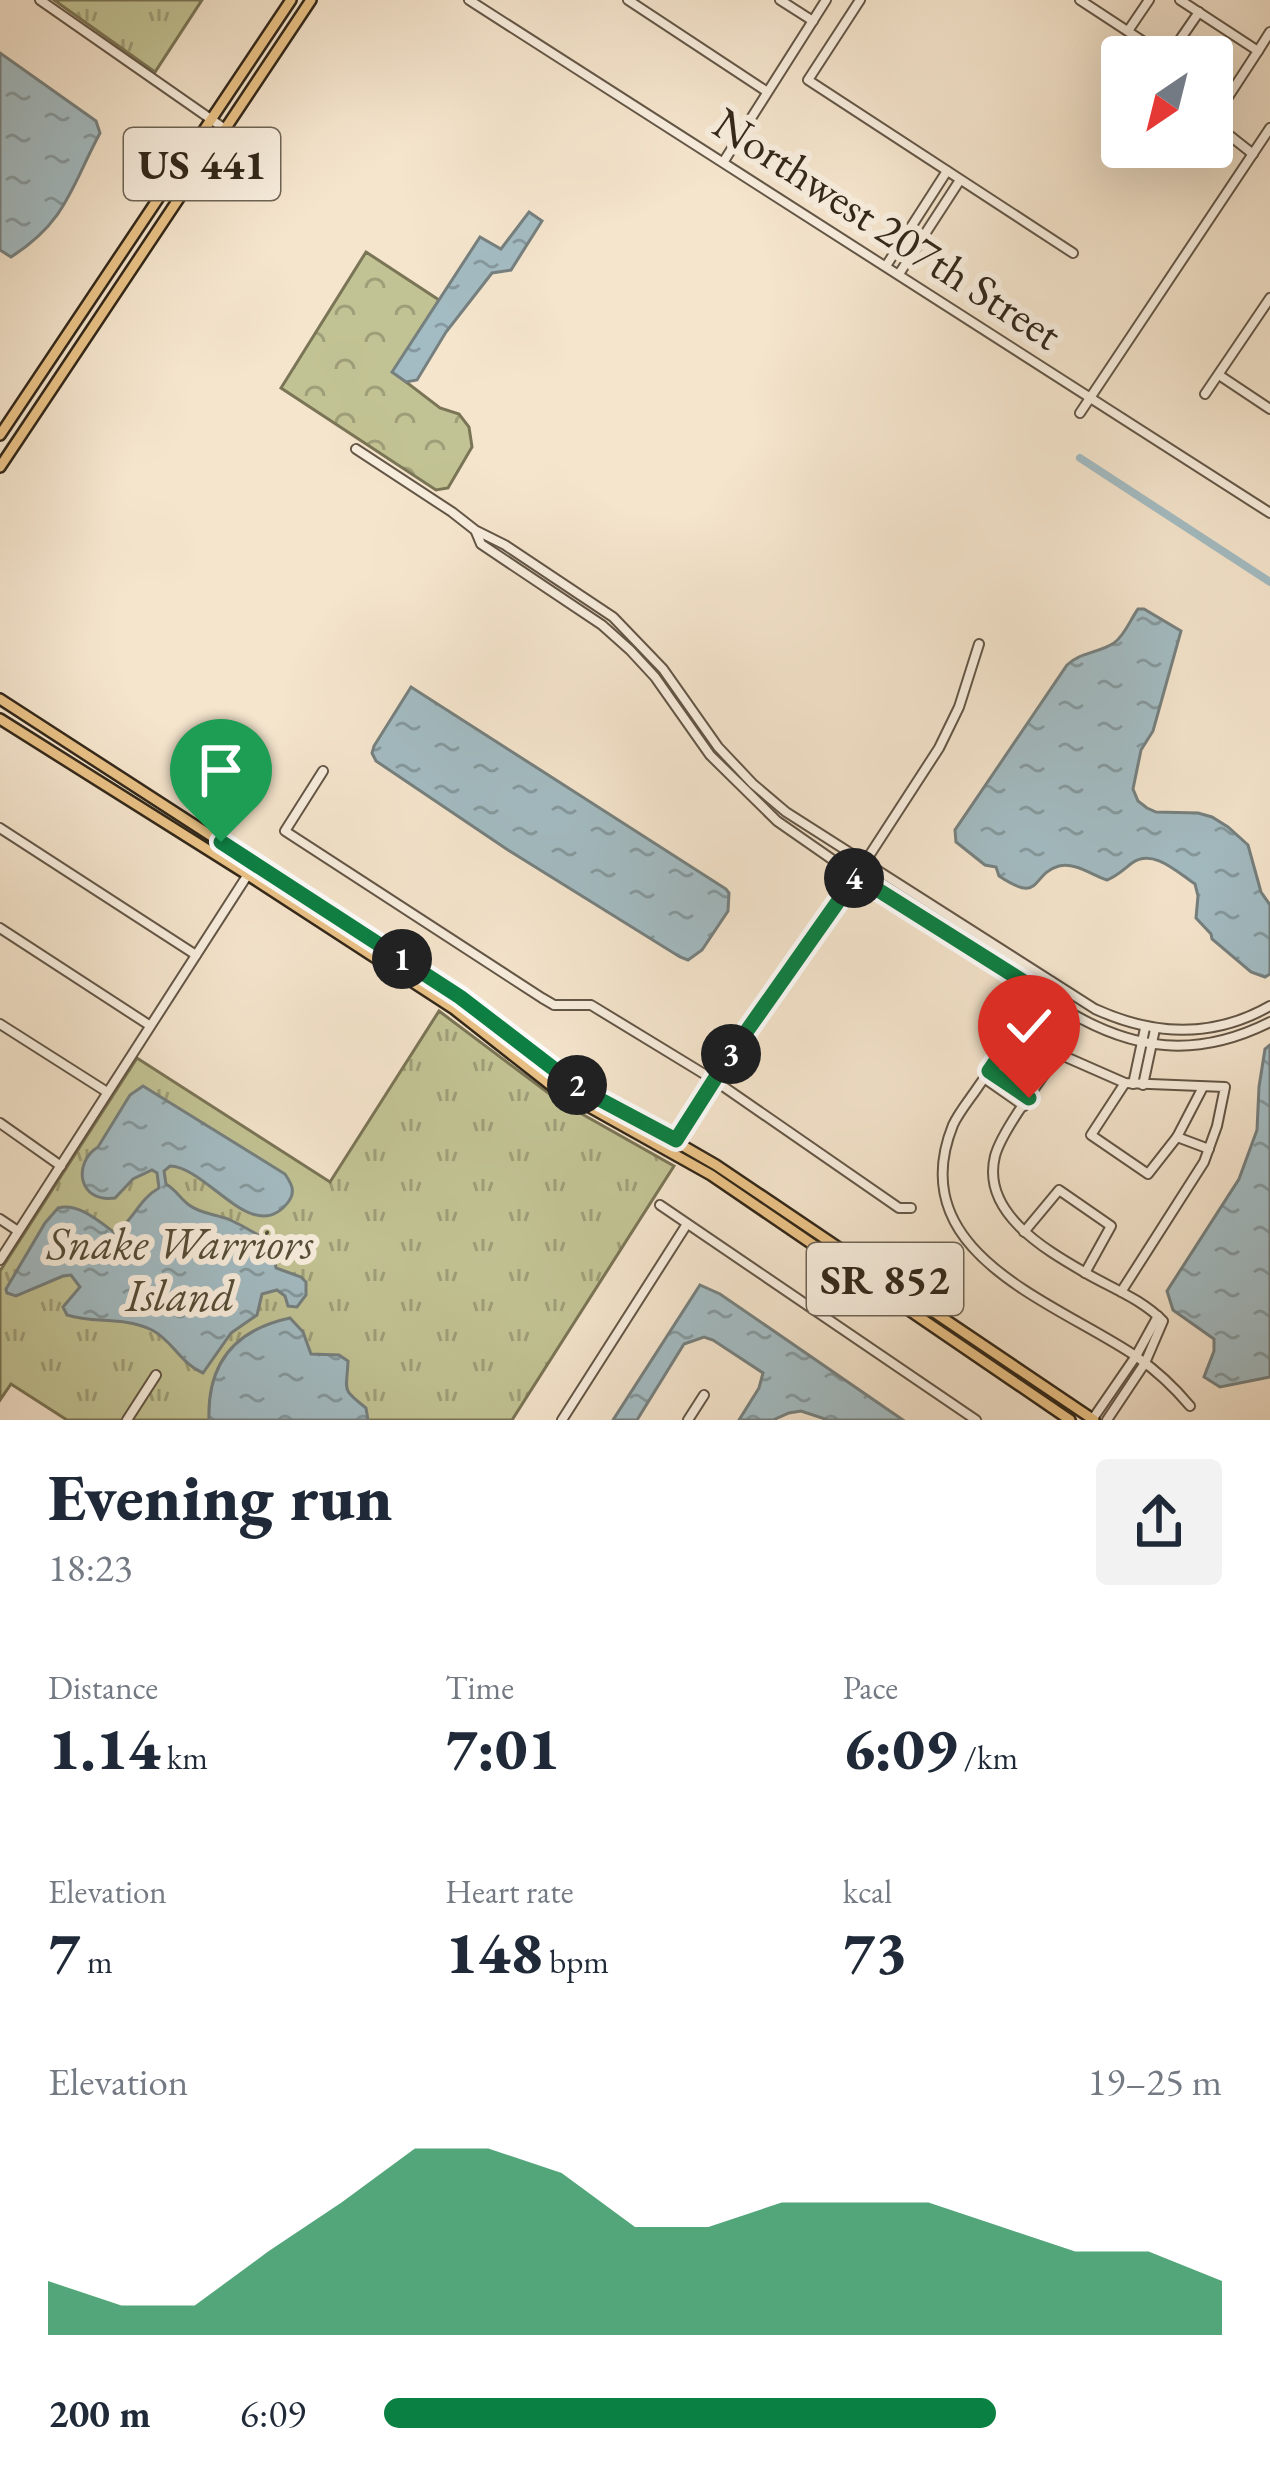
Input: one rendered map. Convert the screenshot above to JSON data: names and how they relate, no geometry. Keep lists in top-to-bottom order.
{
  "streets": {
    "main road": ["US 441", "SR 852"],
    "street": ["Northwest 207th Street"]
  },
  "parks": ["Snake Warriors Island"],
  "north": "bottom left",
  "page": {
    "pins": [
      "4",
      "1",
      "3",
      "2"
    ],
    "heading": ["Evening run", "18:23"],
    "stats": [
      ["Distance", "1.14 km"],
      ["Time", "7:01"],
      ["Pace", "6:09 /km"],
      ["Elevation", "7 m"],
      ["Heart rate", "148 bpm"],
      ["kcal", "73"]
    ],
    "chart": ["Elevation", "19–25 m"],
    "list": [
      {
        "name": "200 m",
        "note": "6:09"
      }
    ]
  }
}
